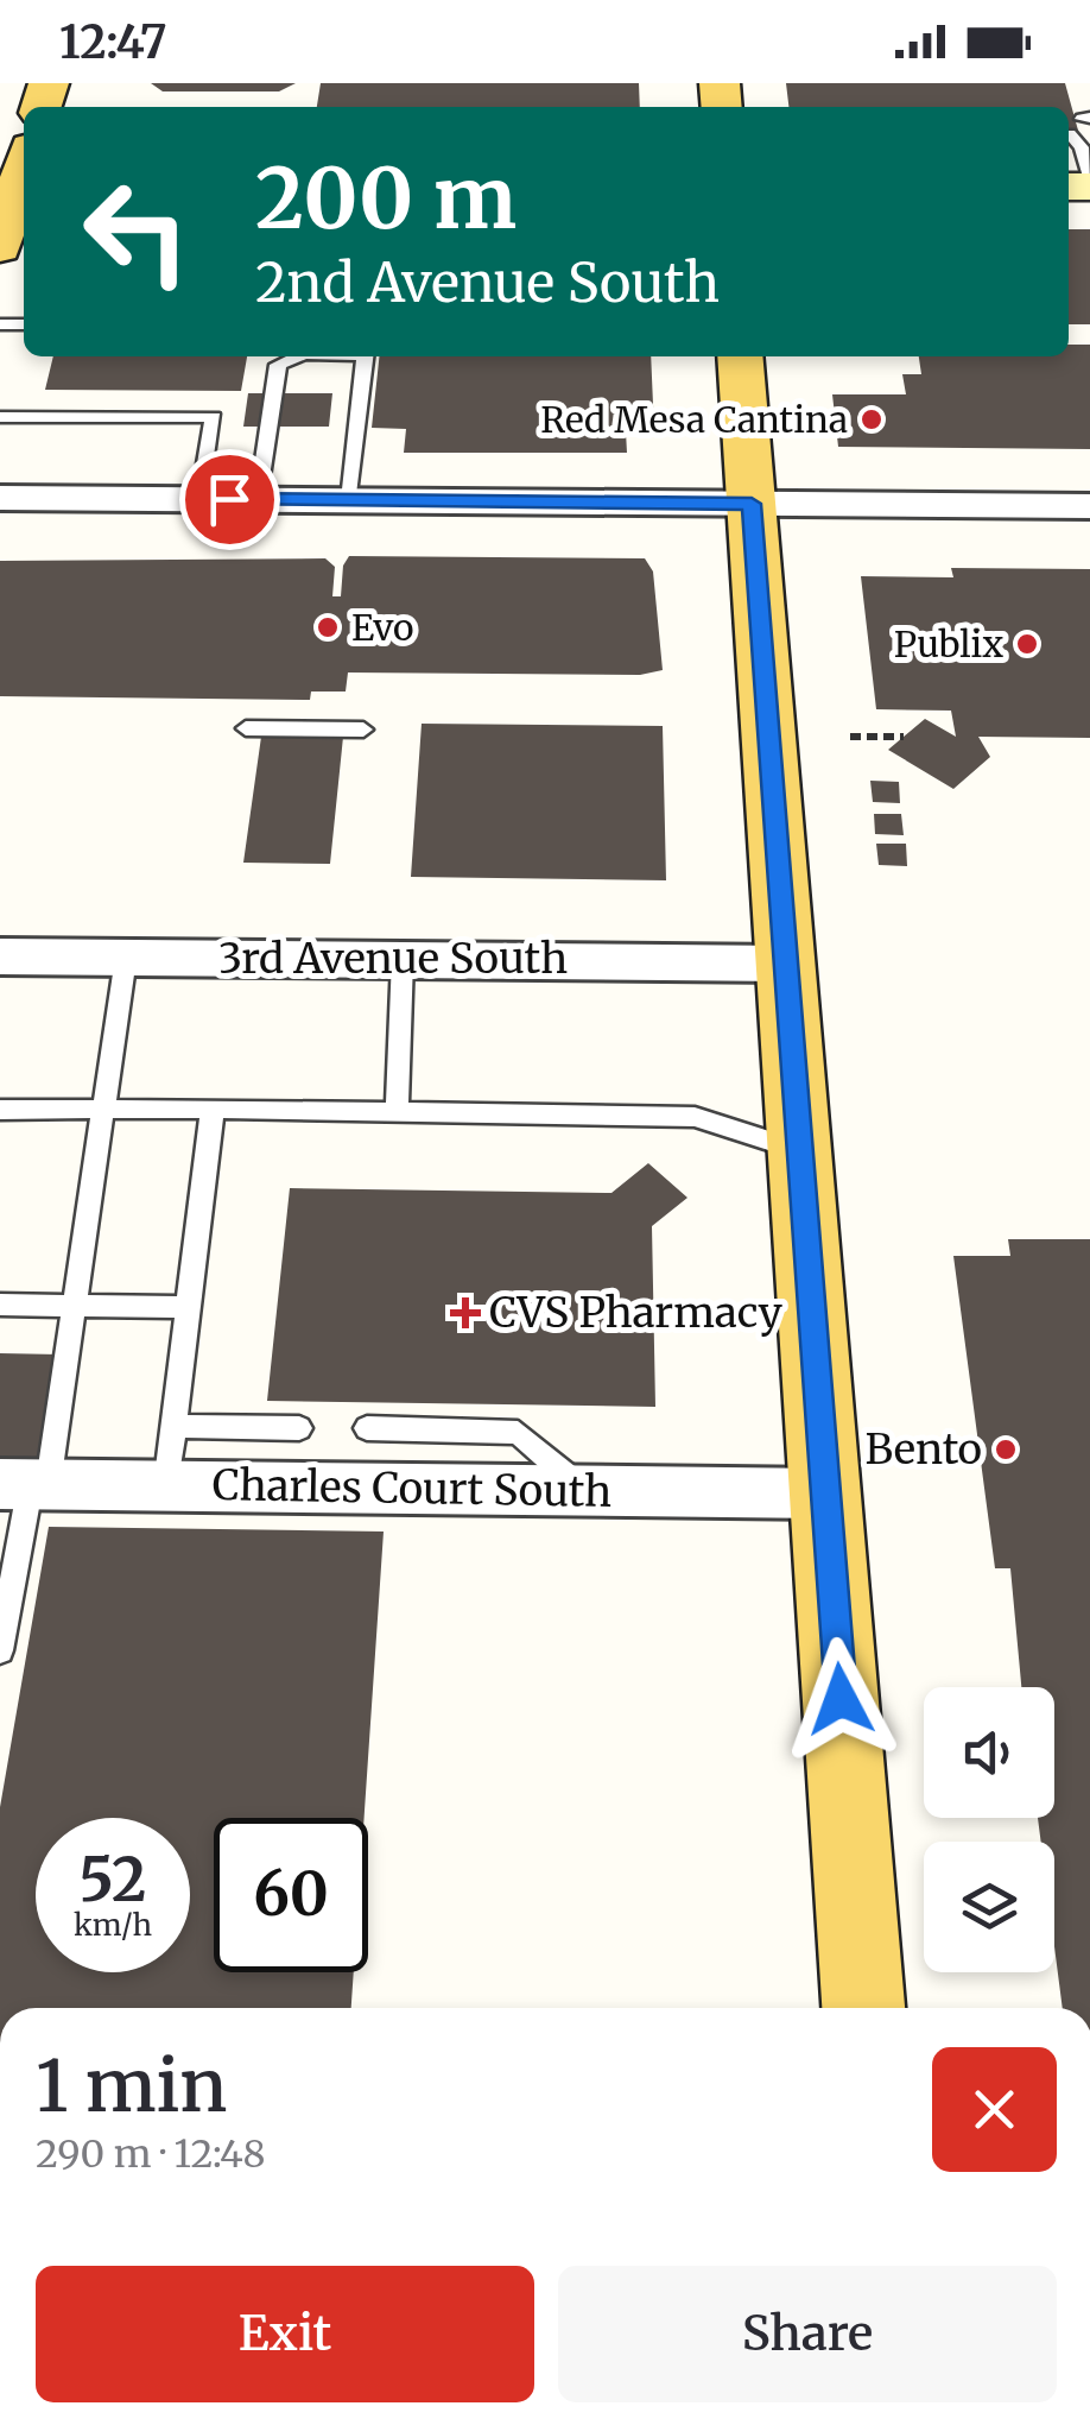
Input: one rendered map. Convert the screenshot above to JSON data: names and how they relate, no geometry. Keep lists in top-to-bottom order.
{
  "streets": {
    "street": ["3rd Avenue South", "Charles Court South"]
  },
  "places": {
    "other": [
      "Red Mesa Cantina",
      "Evo",
      "Publix",
      "Bento"
    ],
    "health": ["CVS Pharmacy"]
  },
  "page": {
    "status": "12:47",
    "turn": ["200 m", "2nd Avenue South"],
    "speed": "52 km/h",
    "limit": "60",
    "heading": ["1 min", "290 m · 12:48"],
    "buttons": ["Exit", "Share"]
  }
}
